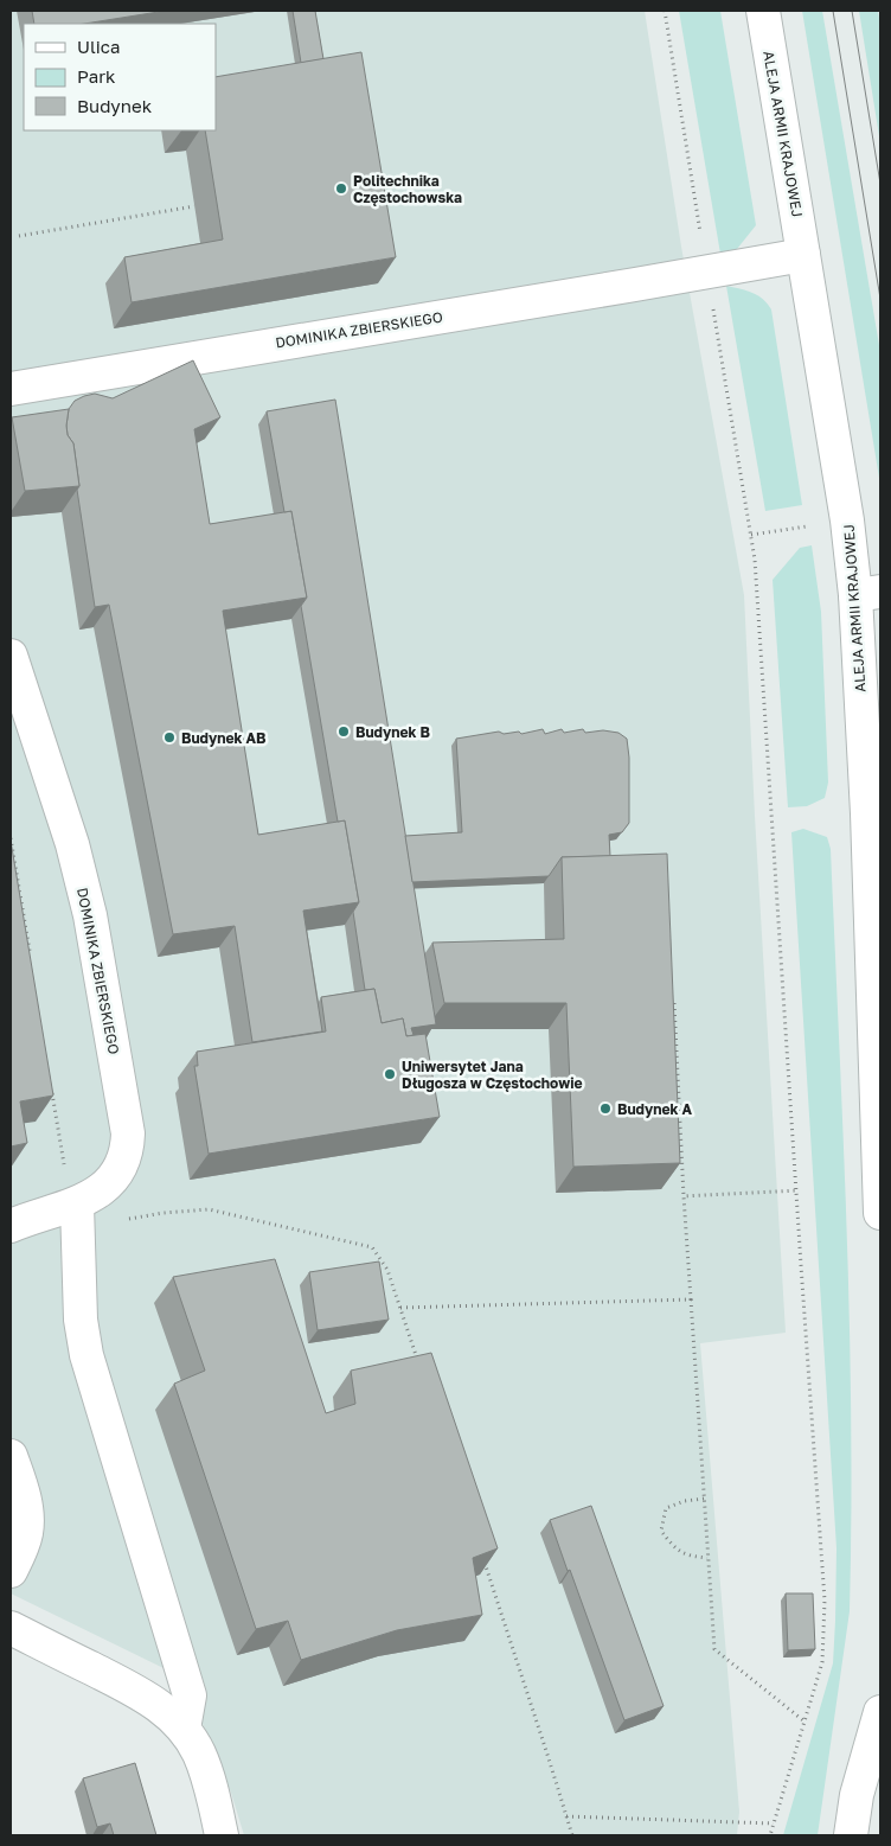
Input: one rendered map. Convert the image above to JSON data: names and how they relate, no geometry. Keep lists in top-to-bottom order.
{
  "streets": {
    "main road": ["ALEJA ARMII KRAJOWEJ", "DOMINIKA ZBIERSKIEGO"]
  },
  "crossings": [
    ["ALEJA ARMII KRAJOWEJ", "DOMINIKA ZBIERSKIEGO"]
  ],
  "places": [
    "Politechnika Częstochowska",
    "Budynek B",
    "Budynek AB",
    "Uniwersytet Jana Długosza w Częstochowie",
    "Budynek A"
  ],
  "legend": ["Ulica", "Park", "Budynek"]
}
